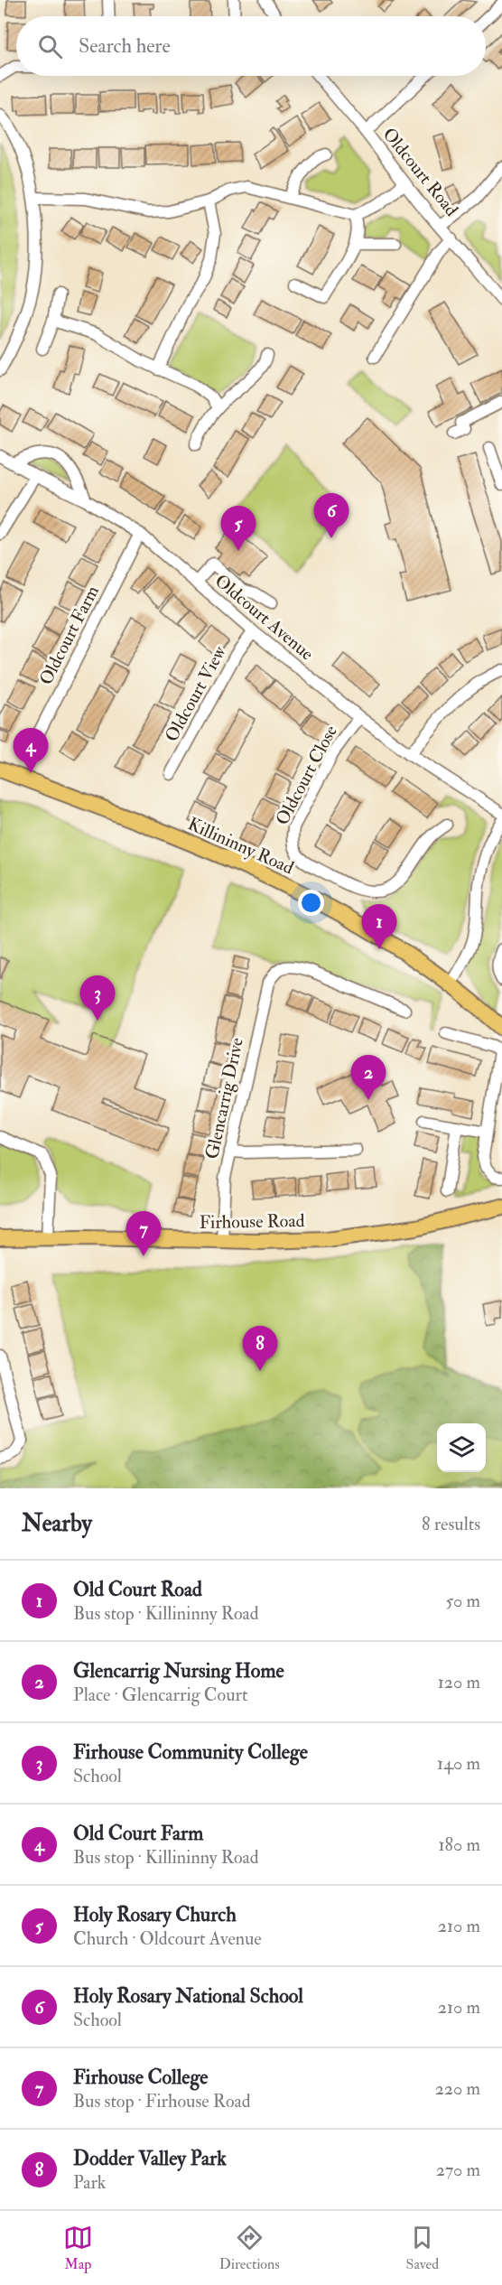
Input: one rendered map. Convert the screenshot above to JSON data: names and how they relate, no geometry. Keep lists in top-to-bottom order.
{
  "streets": {
    "main road": ["Killininny Road", "Firhouse Road"],
    "street": [
      "Oldcourt Road",
      "Oldcourt Avenue",
      "Oldcourt Farm",
      "Oldcourt View",
      "Oldcourt Close",
      "Glencarrig Drive"
    ]
  },
  "crossings": [
    ["Oldcourt Avenue", "Oldcourt Farm"],
    ["Oldcourt Avenue", "Oldcourt View"],
    ["Oldcourt Avenue", "Oldcourt Close"],
    ["Glencarrig Drive", "Firhouse Road"]
  ],
  "page": {
    "search": "Search here",
    "pins": [
      "6",
      "5",
      "4",
      "1",
      "3",
      "2",
      "7",
      "8"
    ],
    "heading": ["Nearby", "8 results"],
    "list": [
      {
        "mark": "1",
        "name": "Old Court Road",
        "note": "Bus stop · Killininny Road",
        "value": "50 m"
      },
      {
        "mark": "2",
        "name": "Glencarrig Nursing Home",
        "note": "Place · Glencarrig Court",
        "value": "120 m"
      },
      {
        "mark": "3",
        "name": "Firhouse Community College",
        "note": "School",
        "value": "140 m"
      },
      {
        "mark": "4",
        "name": "Old Court Farm",
        "note": "Bus stop · Killininny Road",
        "value": "180 m"
      },
      {
        "mark": "5",
        "name": "Holy Rosary Church",
        "note": "Church · Oldcourt Avenue",
        "value": "210 m"
      },
      {
        "mark": "6",
        "name": "Holy Rosary National School",
        "note": "School",
        "value": "210 m"
      },
      {
        "mark": "7",
        "name": "Firhouse College",
        "note": "Bus stop · Firhouse Road",
        "value": "220 m"
      },
      {
        "mark": "8",
        "name": "Dodder Valley Park",
        "note": "Park",
        "value": "270 m"
      }
    ],
    "nav": ["Map", "Directions", "Saved"]
  }
}
